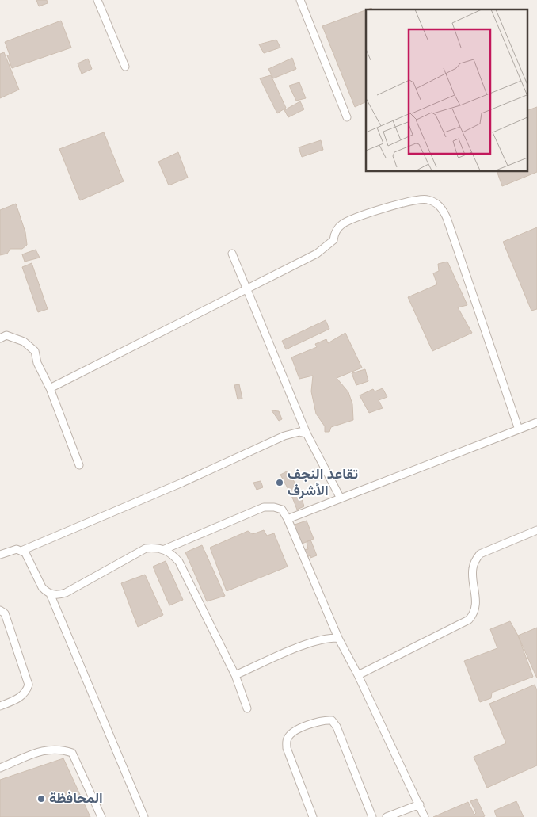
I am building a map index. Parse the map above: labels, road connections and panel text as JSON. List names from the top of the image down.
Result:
{
  "places": ["تقاعد النجف الأشرف", "المحافظة"]
}
